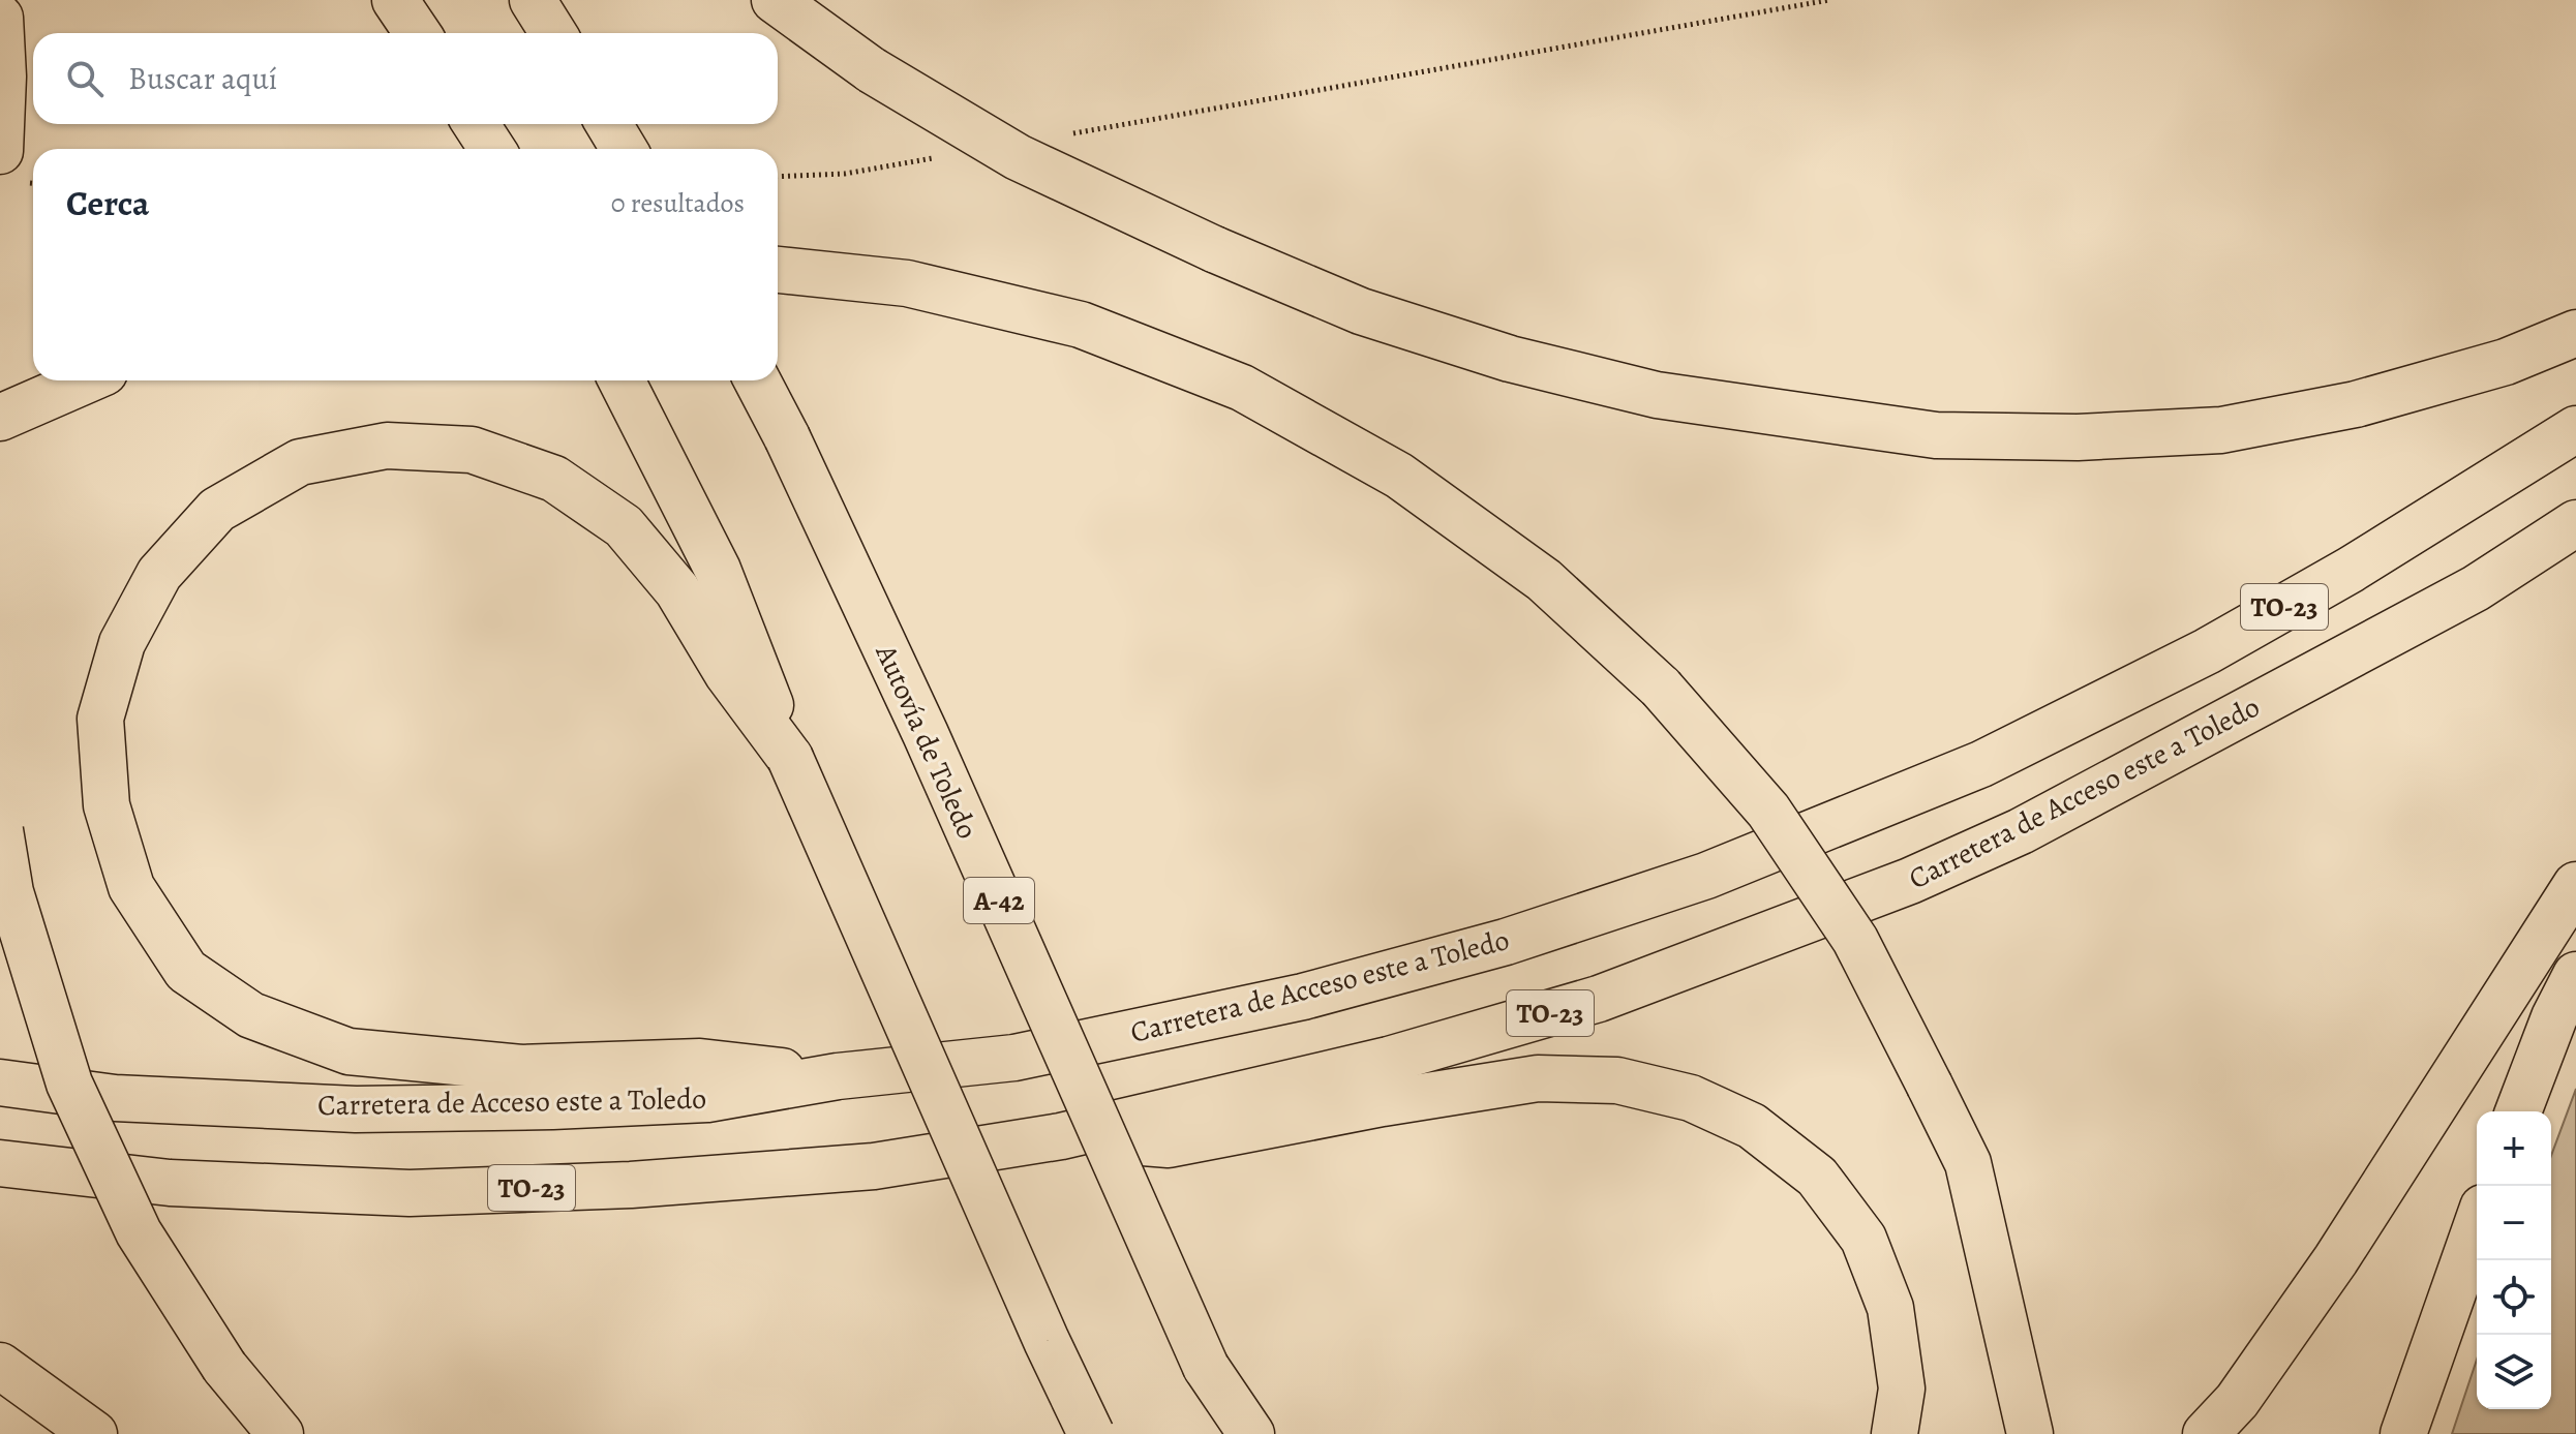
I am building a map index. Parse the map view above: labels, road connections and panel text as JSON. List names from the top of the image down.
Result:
{
  "streets": {
    "highway": [
      "TO-23",
      "Autovía de Toledo",
      "Carretera de Acceso este a Toledo",
      "A-42"
    ]
  },
  "page": {
    "search": "Buscar aquí",
    "heading": ["Cerca", "0 resultados"],
    "map_buttons": ["+", "−"]
  }
}
